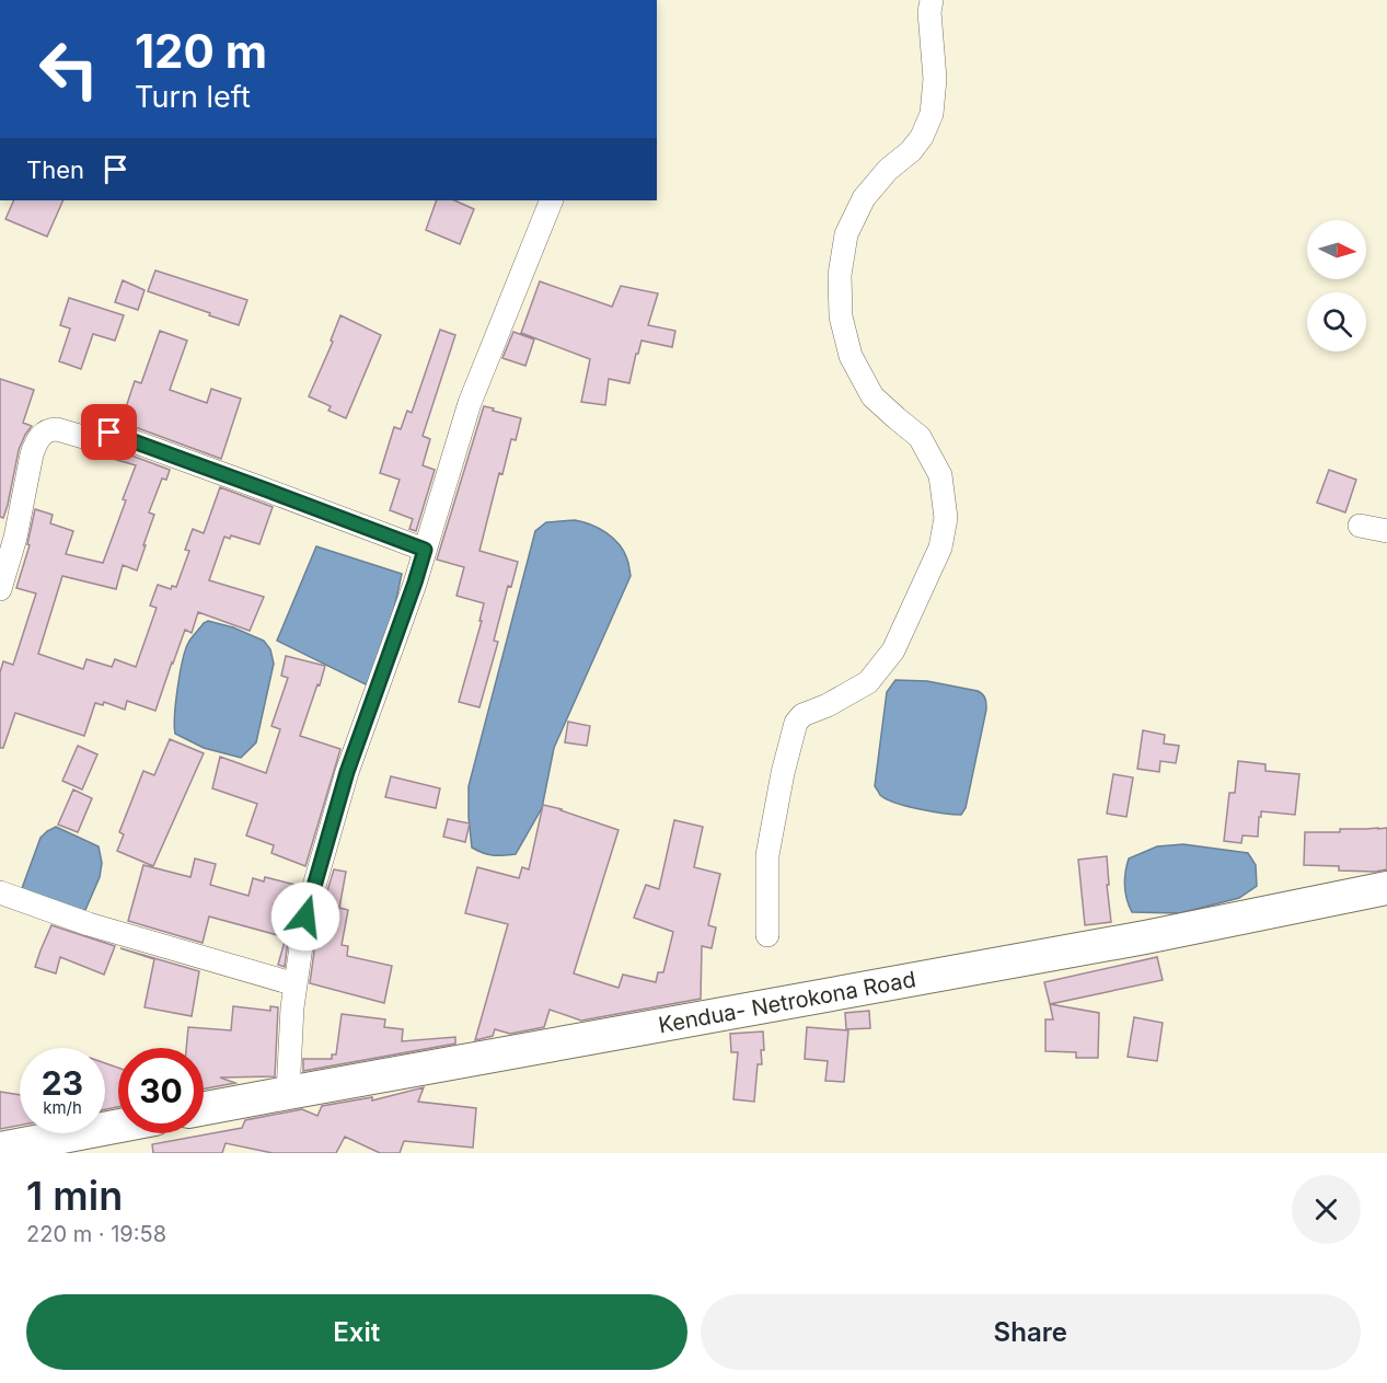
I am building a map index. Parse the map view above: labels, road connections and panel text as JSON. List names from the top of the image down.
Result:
{
  "streets": {
    "main road": ["Kendua- Netrokona Road"]
  },
  "north": "right",
  "page": {
    "turn": ["120 m", "Turn left"],
    "then": "Then",
    "speed": "23 km/h",
    "limit": "30",
    "heading": ["1 min", "220 m · 19:58"],
    "buttons": ["Exit", "Share"]
  }
}
